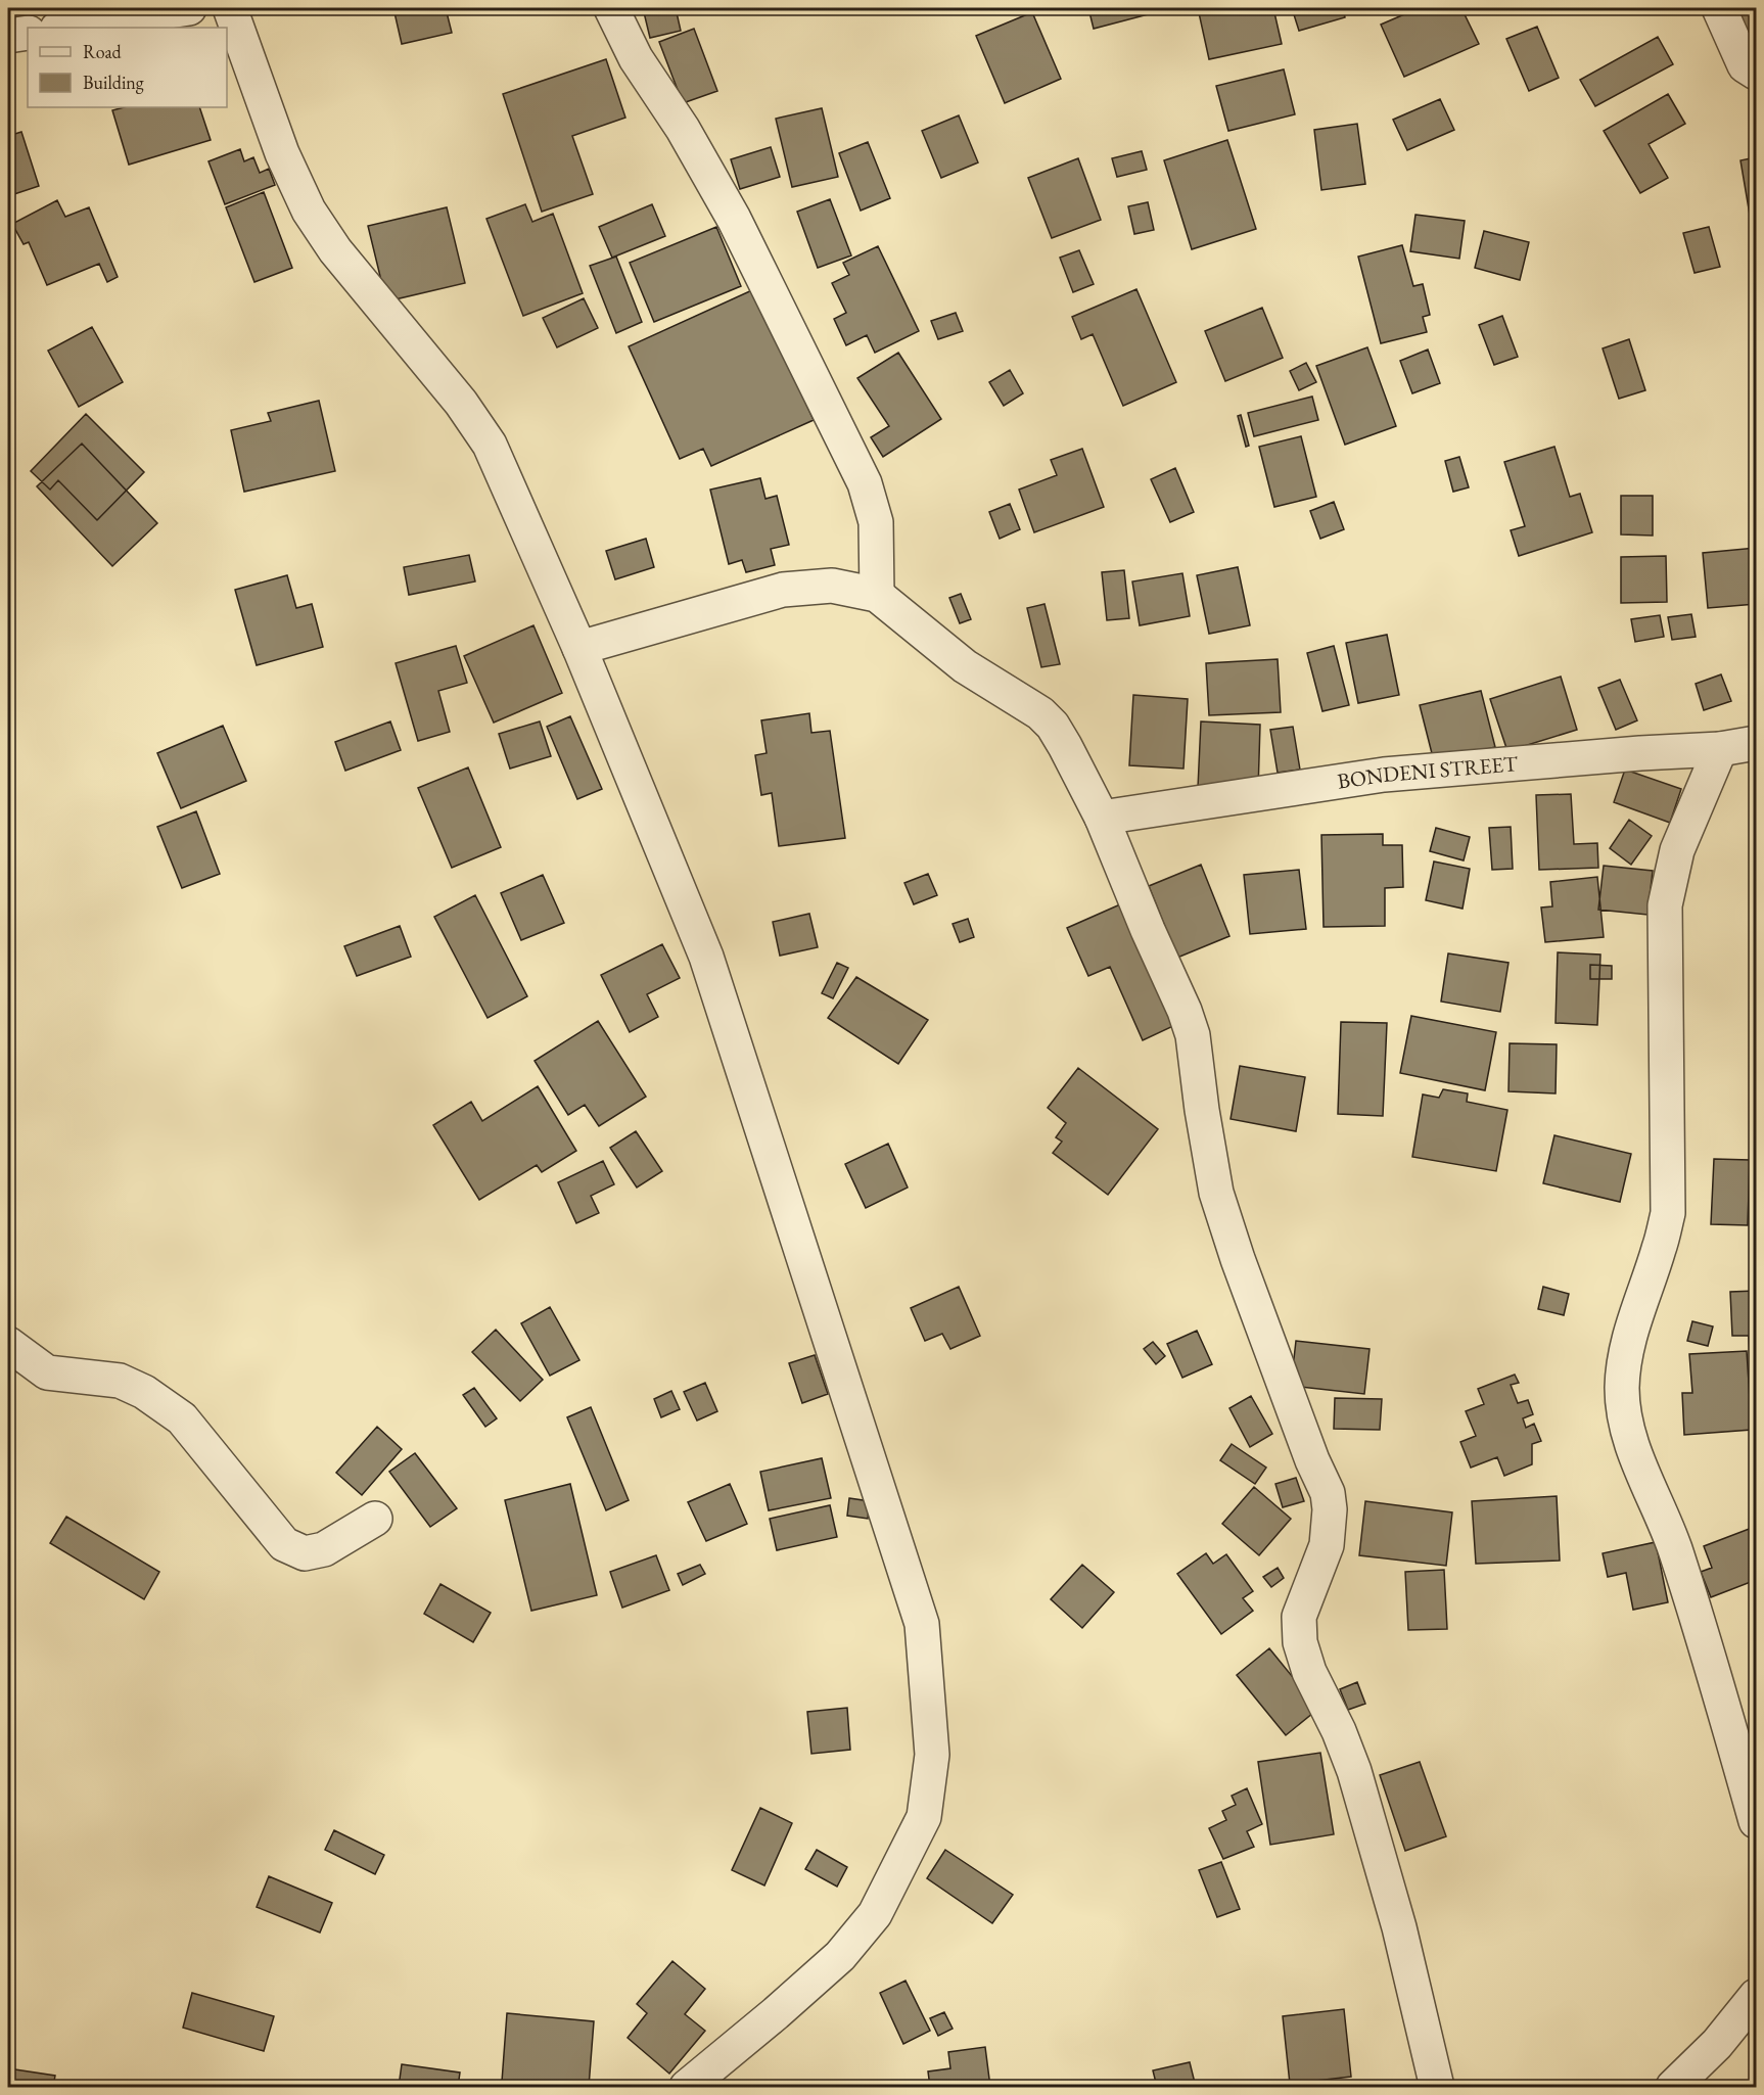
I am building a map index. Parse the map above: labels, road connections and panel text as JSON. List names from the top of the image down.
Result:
{
  "streets": {
    "street": ["BONDENI STREET"]
  },
  "legend": ["Road", "Building"]
}
